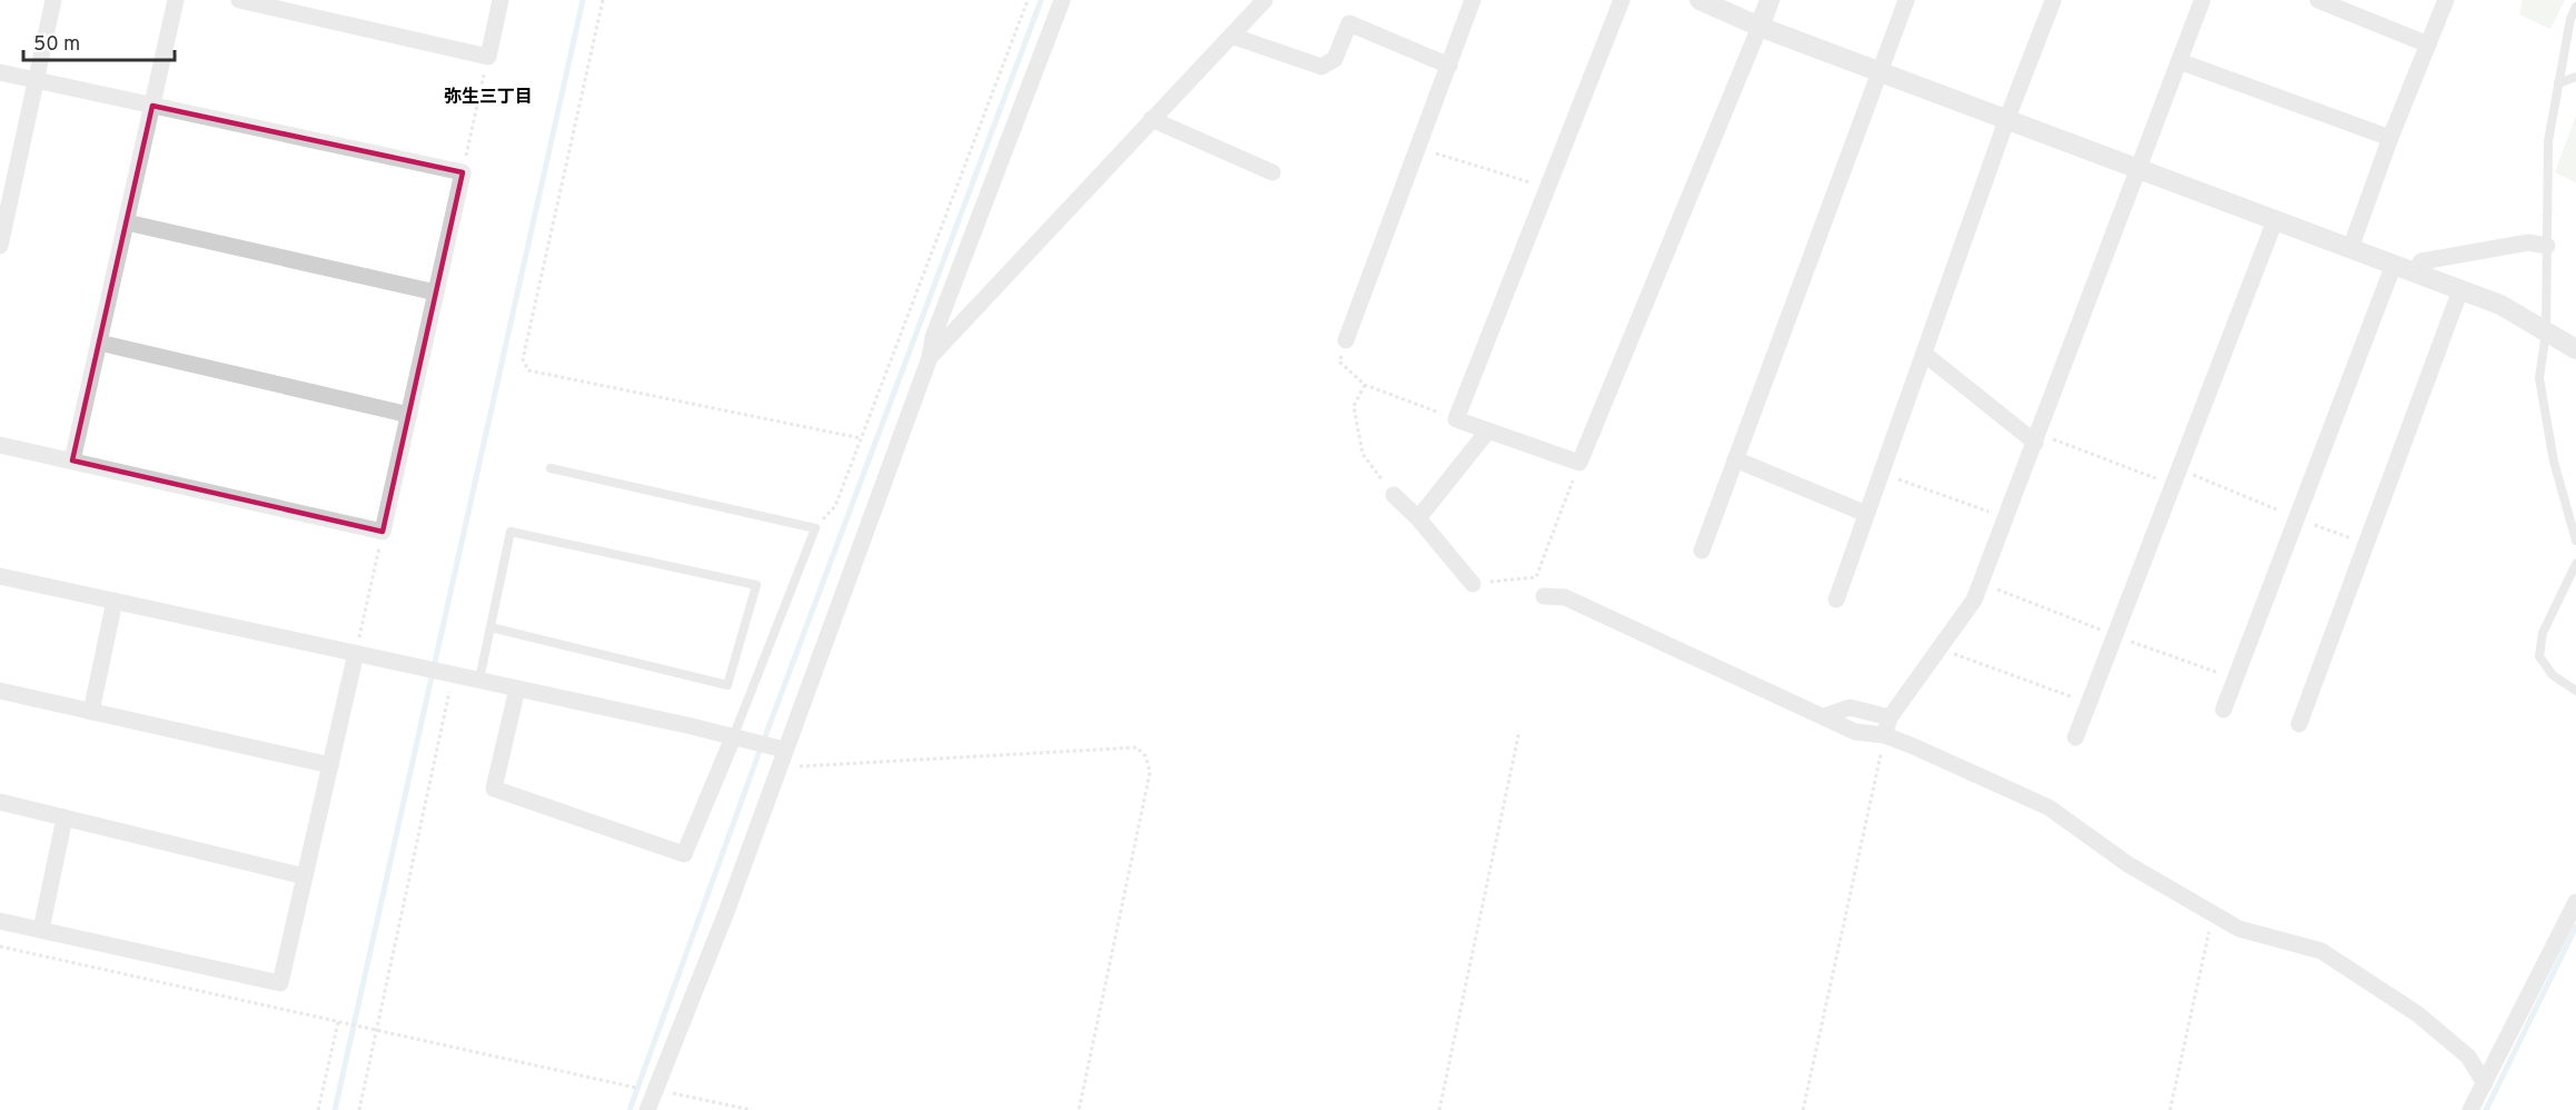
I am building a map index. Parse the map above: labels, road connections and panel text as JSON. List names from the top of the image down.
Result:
{
  "districts": ["弥生三丁目"],
  "scale_bar": "50 m"
}
